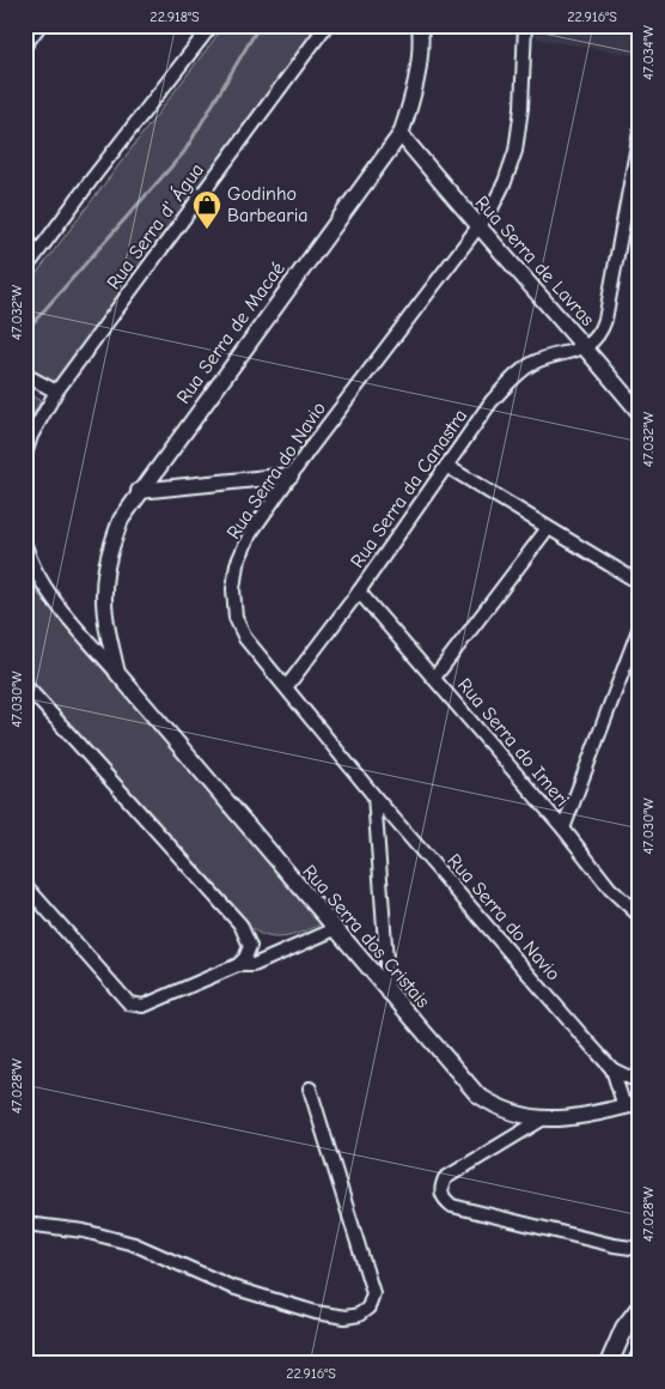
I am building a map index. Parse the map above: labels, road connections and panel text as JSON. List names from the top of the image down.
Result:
{
  "streets": {
    "street": [
      "Rua Serra d' Água",
      "Rua Serra de Lavras",
      "Rua Serra de Macaé",
      "Rua Serra do Navio",
      "Rua Serra da Canastra",
      "Rua Serra do Imeri",
      "Rua Serra dos Cristais"
    ]
  },
  "crossings": [
    ["Rua Serra de Lavras", "Rua Serra de Macaé"],
    ["Rua Serra de Lavras", "Rua Serra do Navio"],
    ["Rua Serra de Lavras", "Rua Serra da Canastra"],
    ["Rua Serra de Macaé", "Rua Serra dos Cristais"],
    ["Rua Serra do Navio", "Rua Serra da Canastra"],
    ["Rua Serra do Navio", "Rua Serra dos Cristais"],
    ["Rua Serra da Canastra", "Rua Serra do Imeri"]
  ],
  "places": {
    "shop": ["Godinho Barbearia"]
  },
  "coordinates": [
    "22.918°S",
    "22.916°S",
    "47.034°W",
    "47.032°W",
    "47.030°W",
    "47.028°W"
  ]
}
